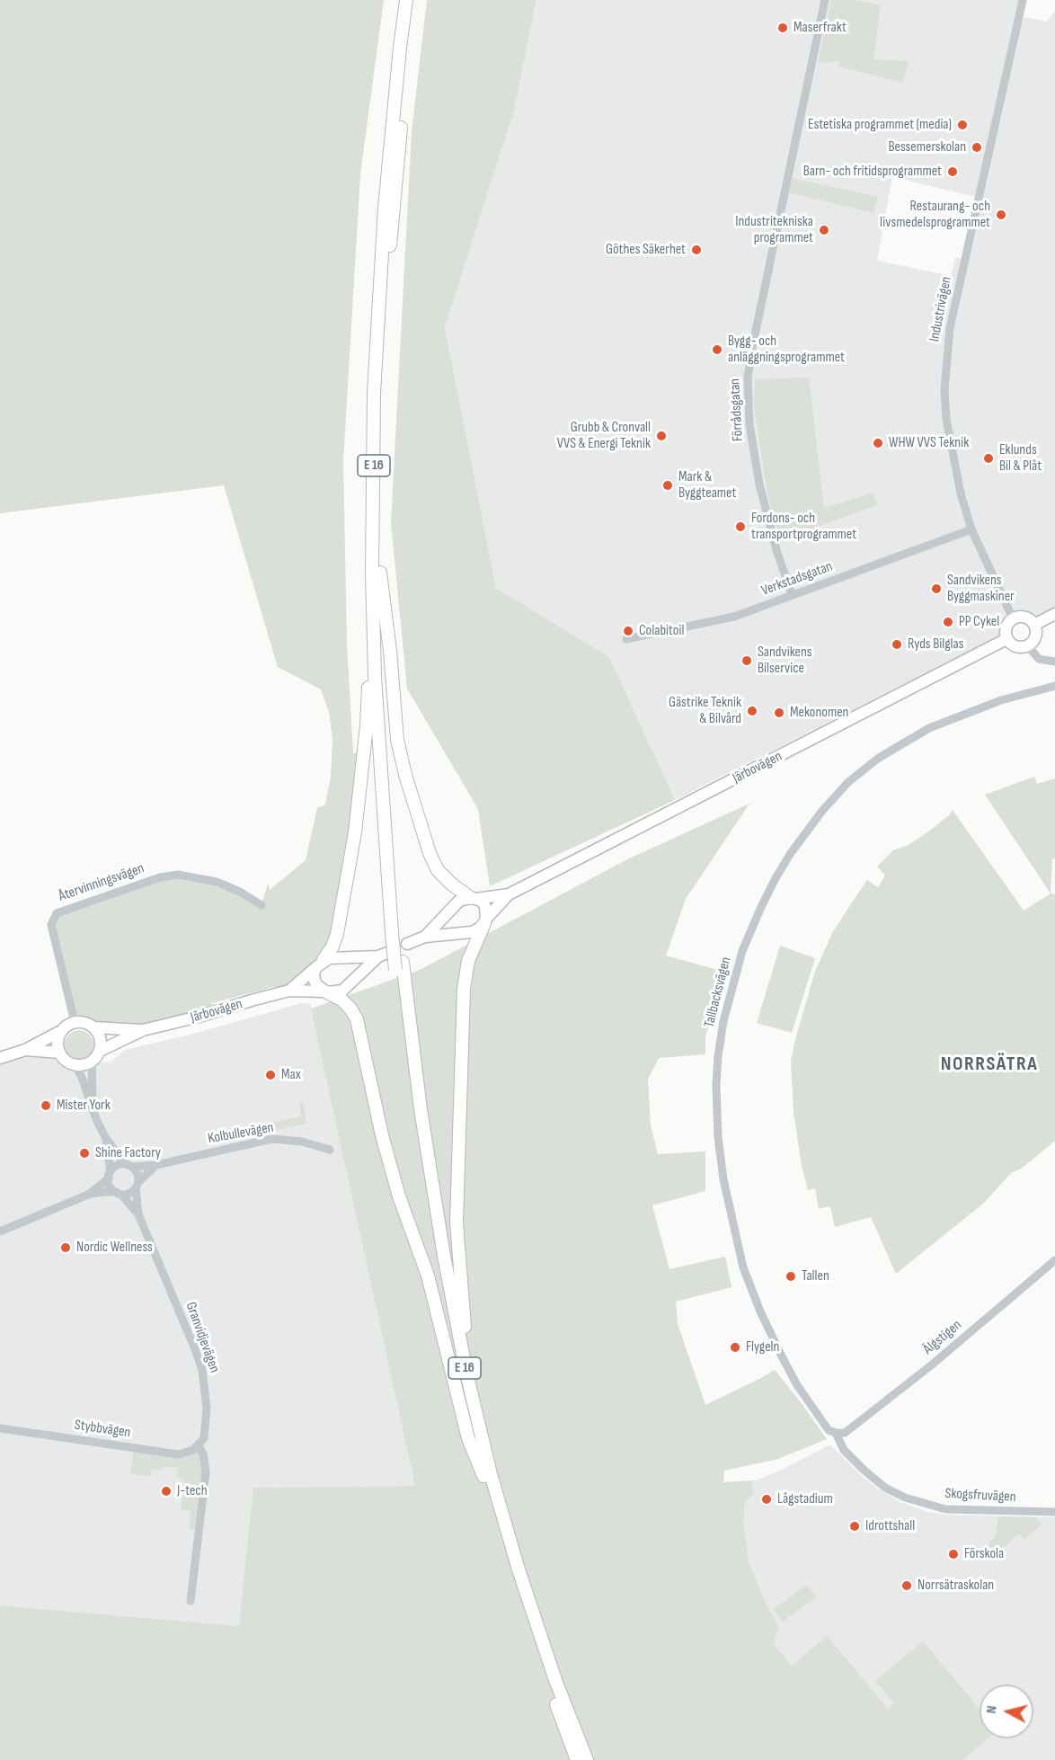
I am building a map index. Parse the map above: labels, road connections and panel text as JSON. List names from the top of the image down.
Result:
{
  "streets": {
    "highway": ["E 16"],
    "main road": ["Järbovägen"],
    "street": [
      "Industrivägen",
      "Förrådsgatan",
      "Verkstadsgatan",
      "Återvinningsvägen",
      "Tallbacksvägen",
      "Kolbullevägen",
      "Granvidjevägen",
      "Älgstigen",
      "Stybbvägen",
      "Skogsfruvägen"
    ]
  },
  "crossings": [
    ["Industrivägen", "Verkstadsgatan"],
    ["Industrivägen", "Järbovägen"],
    ["Förrådsgatan", "Verkstadsgatan"],
    ["Järbovägen", "Återvinningsvägen"],
    ["Tallbacksvägen", "Älgstigen"],
    ["Tallbacksvägen", "Skogsfruvägen"],
    ["Kolbullevägen", "Granvidjevägen"],
    ["Granvidjevägen", "Stybbvägen"],
    ["Älgstigen", "Skogsfruvägen"]
  ],
  "districts": ["NORRSÄTRA"],
  "places": [
    "Maserfrakt",
    "Estetiska programmet (media)",
    "Bessemerskolan",
    "Barn- och fritidsprogrammet",
    "Restaurang- och livsmedelsprogrammet",
    "Industritekniska programmet",
    "Göthes Säkerhet",
    "Bygg- och anläggningsprogrammet",
    "Grubb & Cronvall VVS & Energi Teknik",
    "WHW VVS Teknik",
    "Eklunds Bil & Plåt",
    "Mark & Byggteamet",
    "Fordons- och transportprogrammet",
    "Sandvikens Byggmaskiner",
    "PP Cykel",
    "Colabitoil",
    "Ryds Bilglas",
    "Sandvikens Bilservice",
    "Gästrike Teknik & Bilvård",
    "Mekonomen",
    "Max",
    "Mister York",
    "Shine Factory",
    "Nordic Wellness",
    "Tallen",
    "Flygeln",
    "J-tech",
    "Lågstadium",
    "Idrottshall",
    "Förskola",
    "Norrsätraskolan"
  ],
  "north": "left"
}
